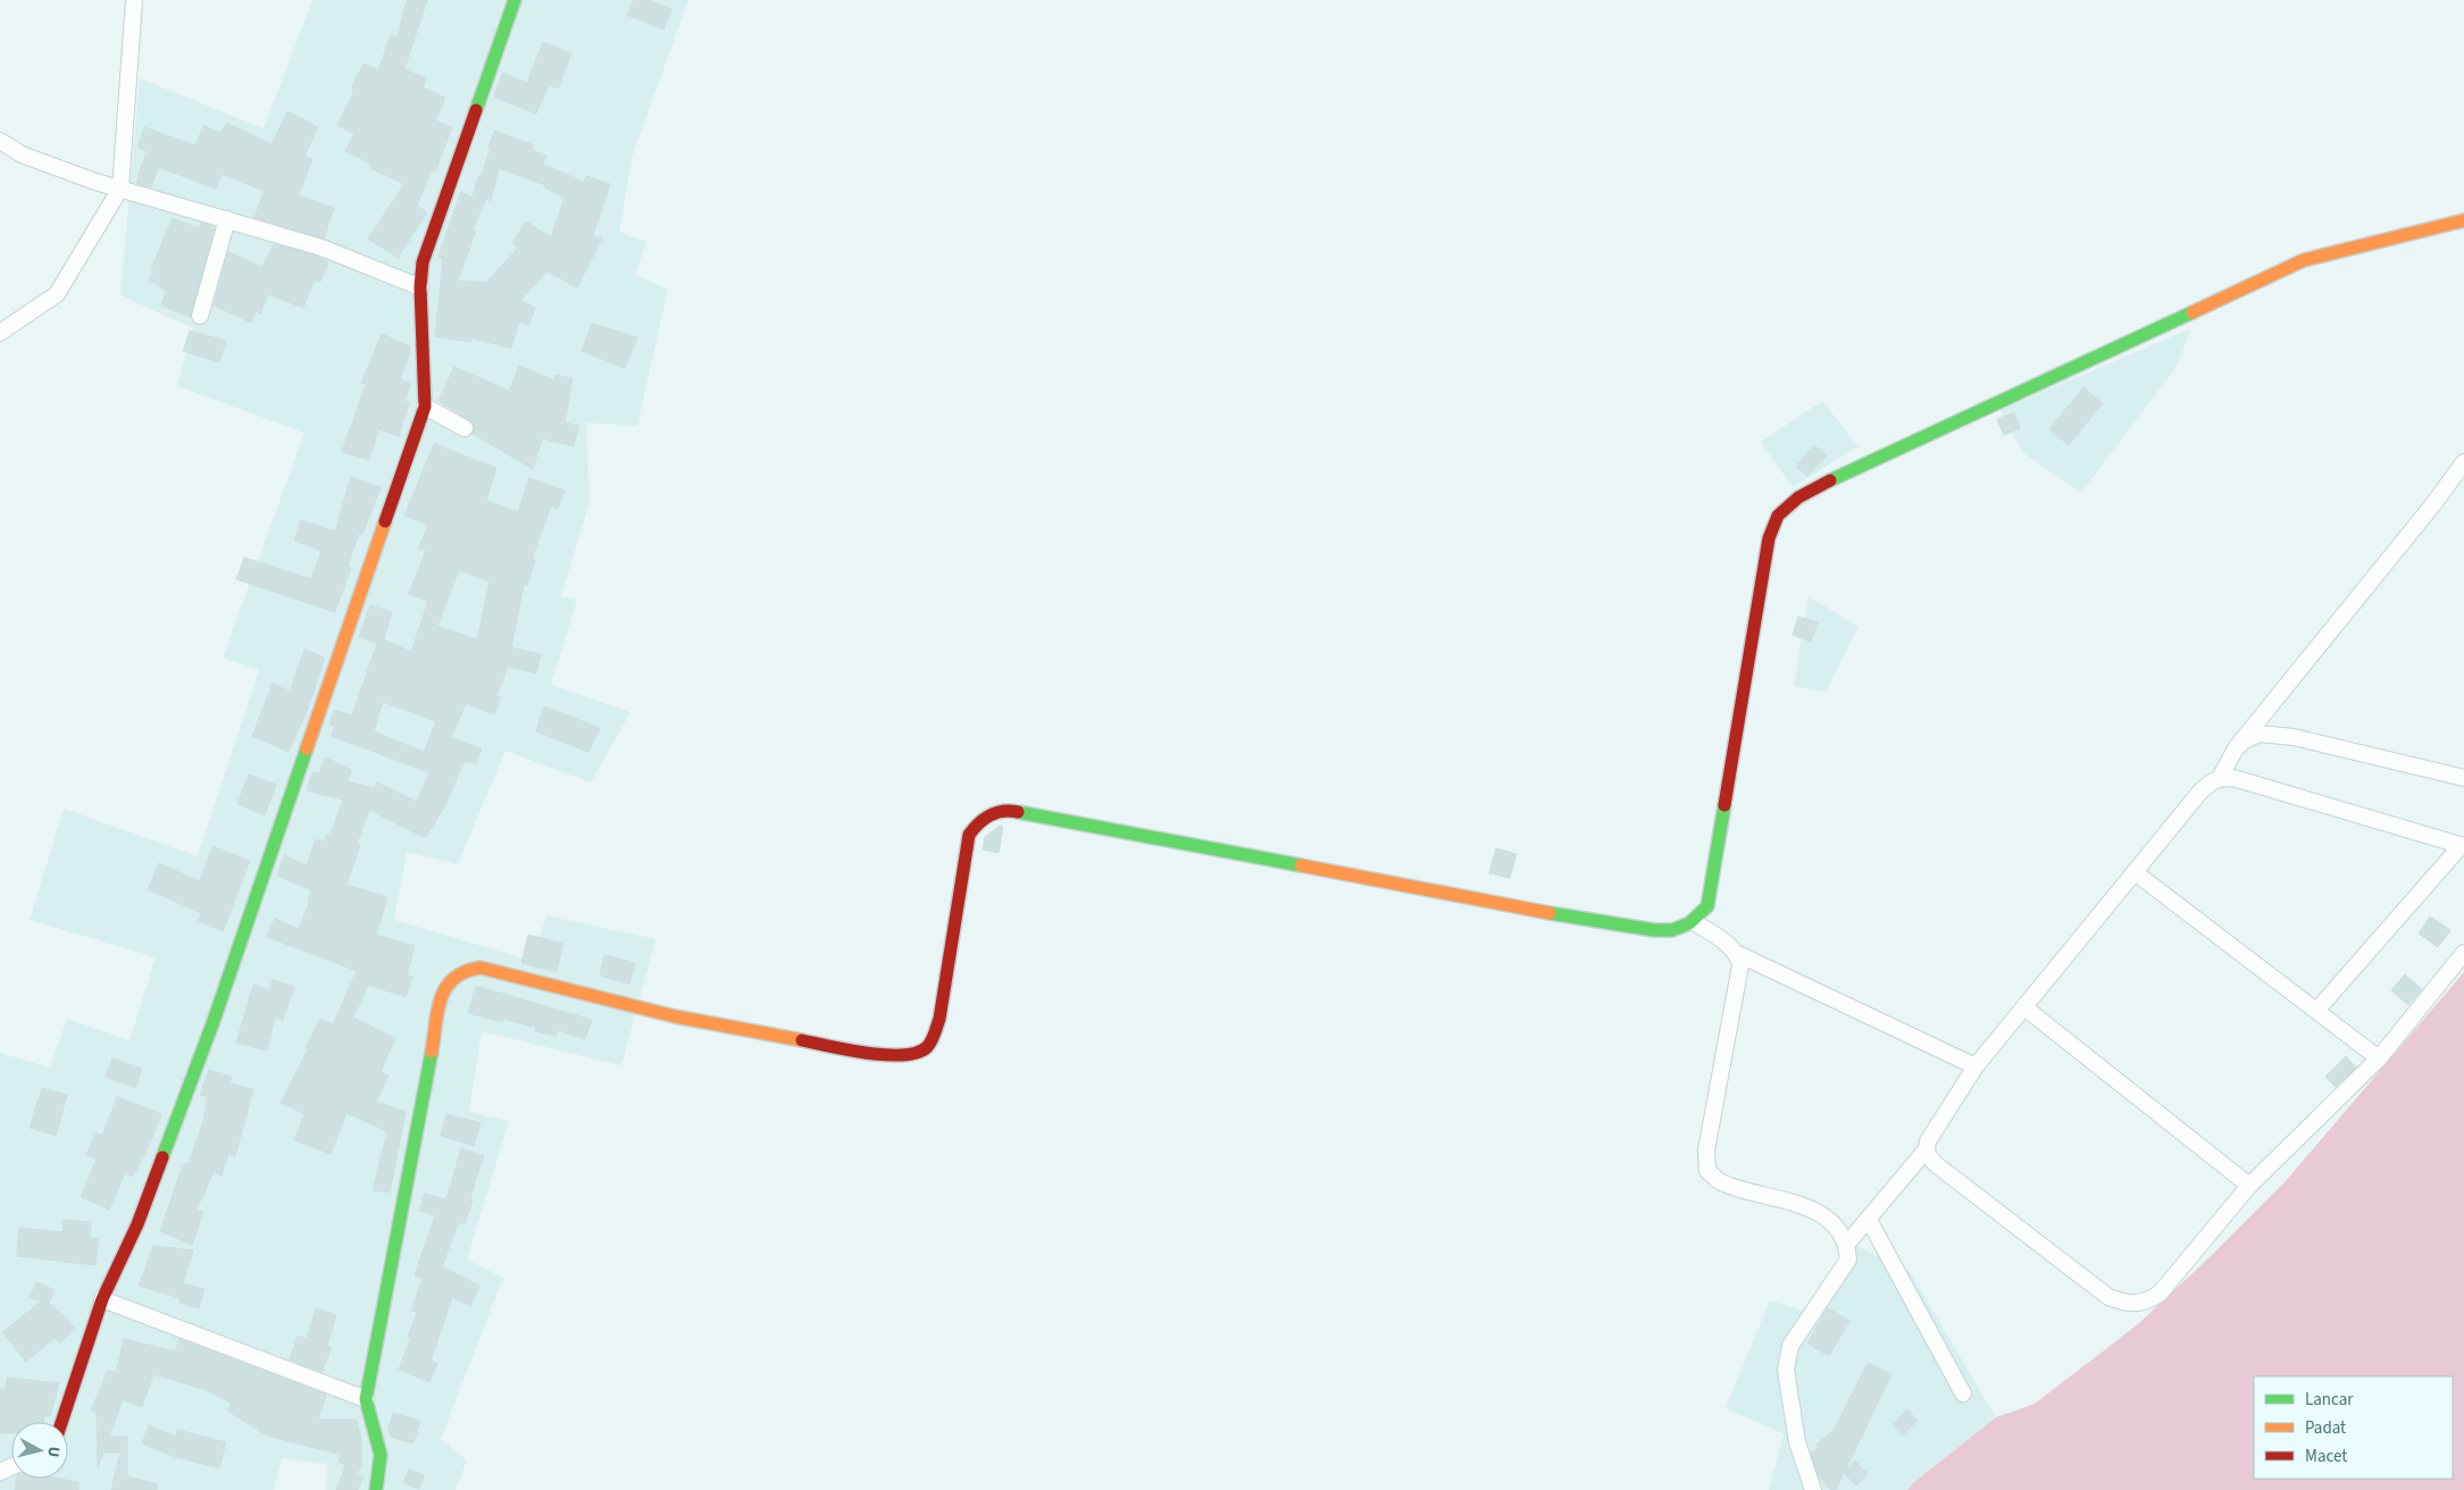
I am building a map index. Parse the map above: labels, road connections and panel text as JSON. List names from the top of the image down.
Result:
{
  "legend": ["Lancar", "Padat", "Macet"],
  "north": "right"
}
